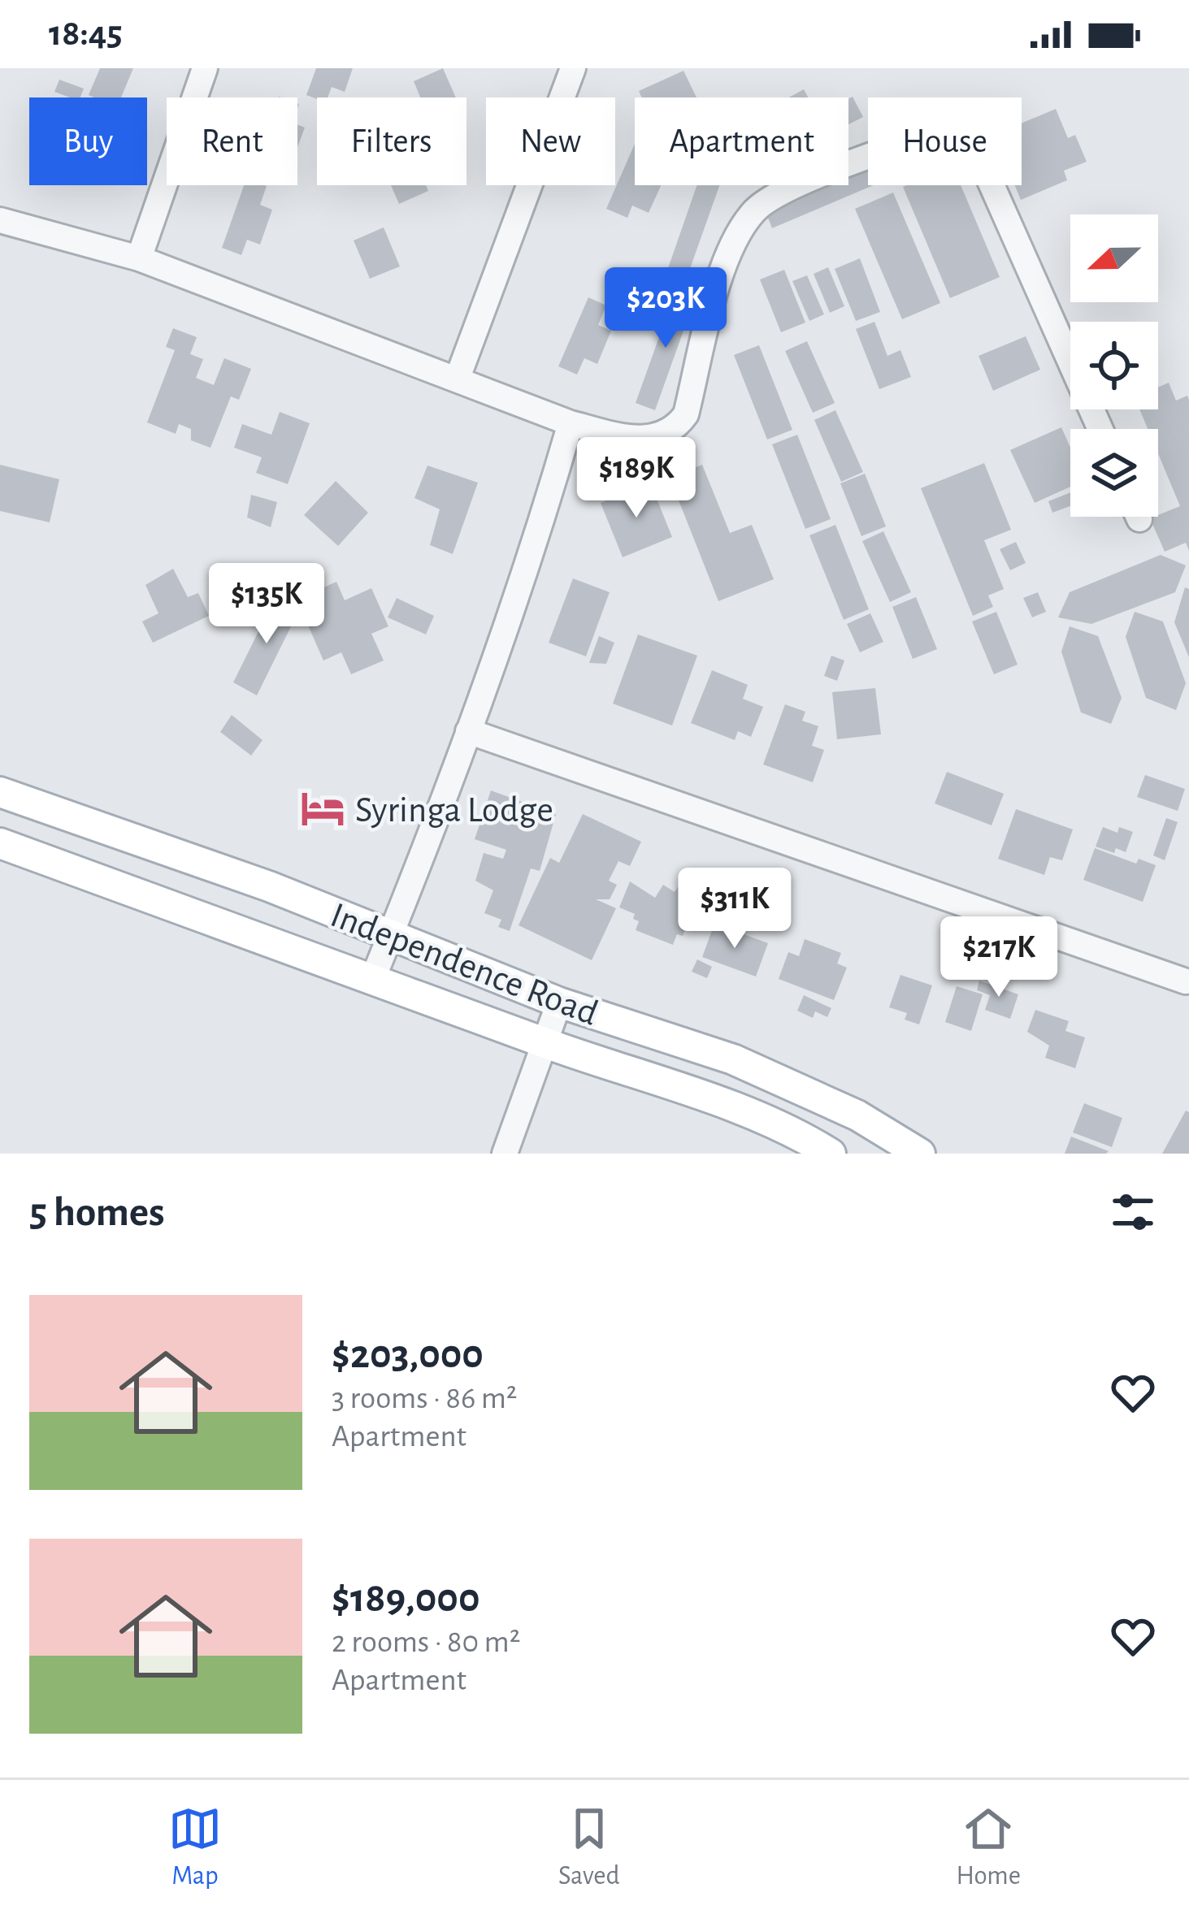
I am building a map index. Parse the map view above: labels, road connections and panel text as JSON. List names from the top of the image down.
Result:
{
  "streets": {
    "main road": ["Independence Road"]
  },
  "places": {
    "hotel": ["Syringa Lodge"]
  },
  "north": "left",
  "page": {
    "status": "18:45",
    "chip": [
      "Buy",
      "Rent",
      "Filters",
      "New",
      "Apartment",
      "House"
    ],
    "price": [
      "$203K",
      "$189K",
      "$135K",
      "$311K",
      "$217K"
    ],
    "heading": "5 homes",
    "list": [
      {
        "name": "$203,000",
        "note": "3 rooms · 86 m² · Apartment"
      },
      {
        "name": "$189,000",
        "note": "2 rooms · 80 m² · Apartment"
      }
    ],
    "tabs": ["Map", "Saved", "Home"]
  }
}
